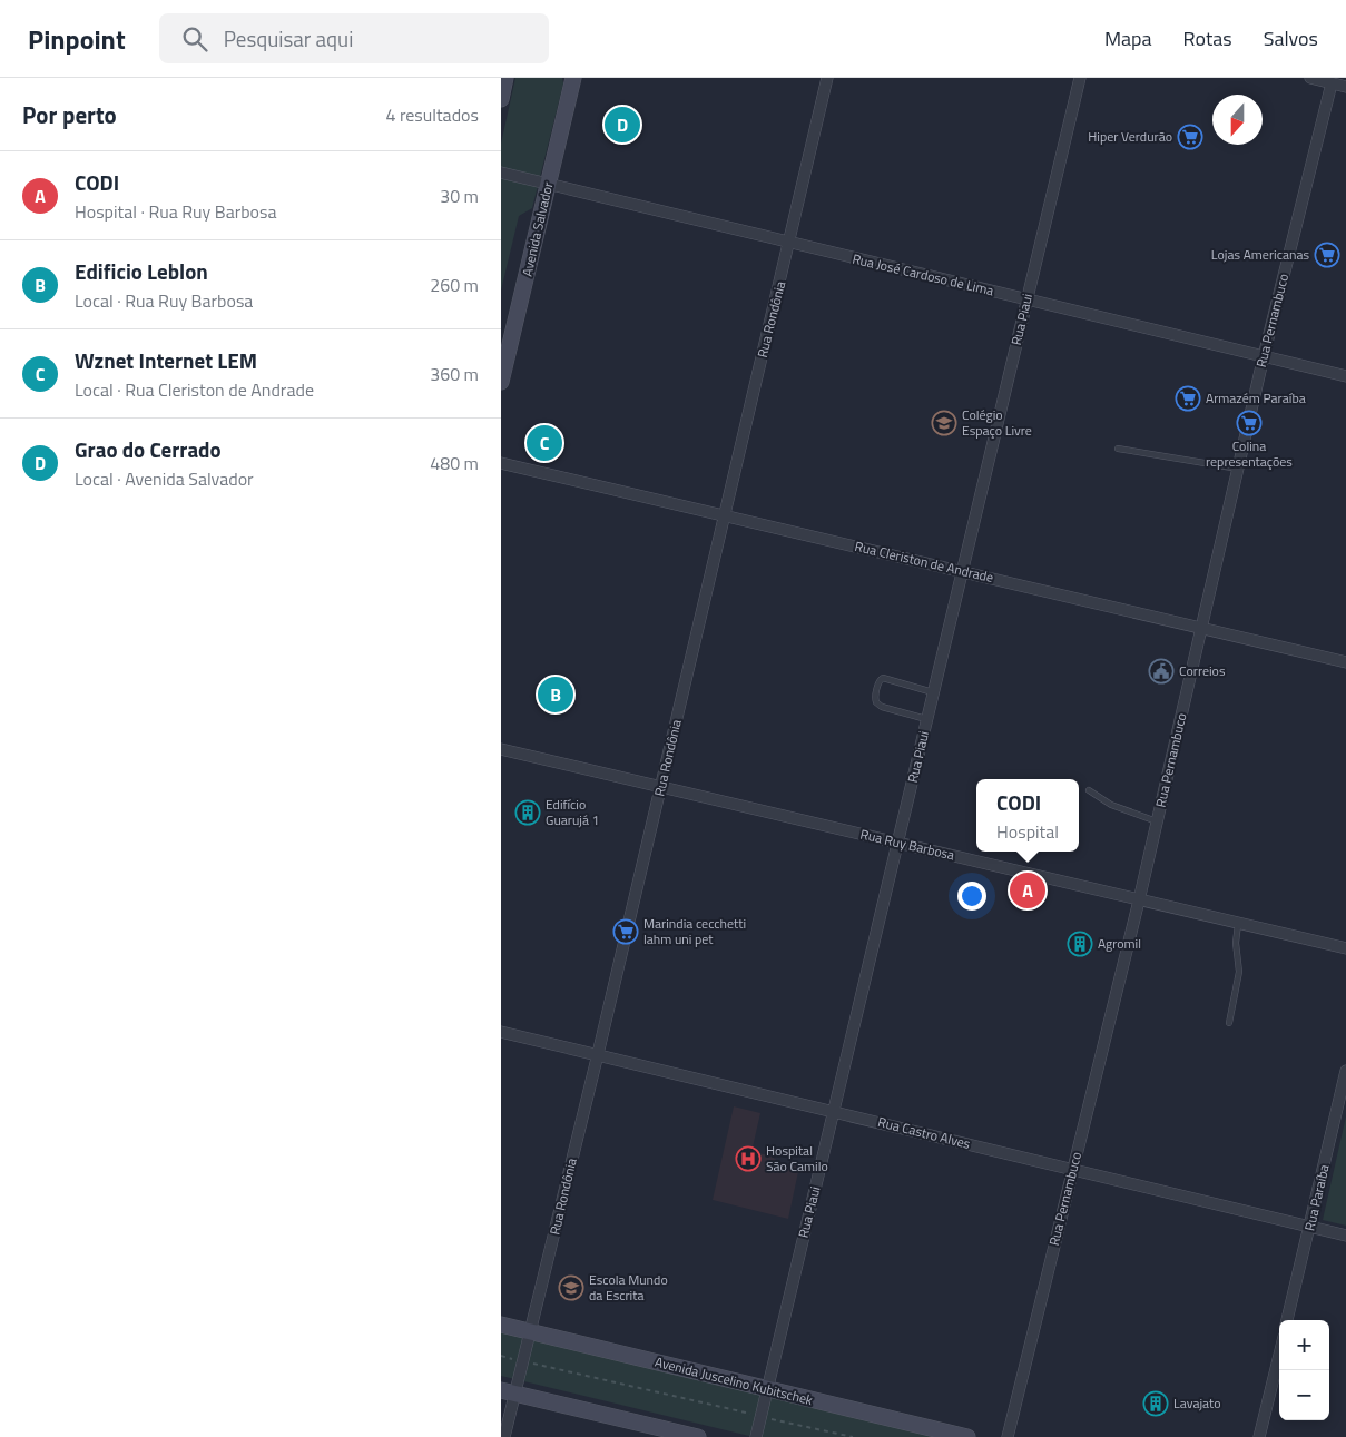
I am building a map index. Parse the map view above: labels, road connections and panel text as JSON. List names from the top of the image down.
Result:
{
  "streets": {
    "main road": ["Avenida Salvador", "Avenida Juscelino Kubitschek"],
    "street": [
      "Rua José Cardoso de Lima",
      "Rua Rondônia",
      "Rua Piaui",
      "Rua Pernambuco",
      "Rua Cleriston de Andrade",
      "Rua Ruy Barbosa",
      "Rua Castro Alves",
      "Rua Paraíba"
    ]
  },
  "crossings": [
    ["Avenida Salvador", "Rua José Cardoso de Lima"],
    ["Rua José Cardoso de Lima", "Rua Rondônia"],
    ["Rua José Cardoso de Lima", "Rua Piaui"],
    ["Rua José Cardoso de Lima", "Rua Pernambuco"],
    ["Rua Rondônia", "Rua Cleriston de Andrade"],
    ["Rua Rondônia", "Rua Ruy Barbosa"],
    ["Rua Rondônia", "Rua Castro Alves"],
    ["Rua Rondônia", "Avenida Juscelino Kubitschek"],
    ["Rua Piaui", "Rua Cleriston de Andrade"],
    ["Rua Piaui", "Rua Ruy Barbosa"],
    ["Rua Piaui", "Rua Castro Alves"],
    ["Rua Piaui", "Avenida Juscelino Kubitschek"],
    ["Rua Pernambuco", "Rua Cleriston de Andrade"],
    ["Rua Pernambuco", "Rua Ruy Barbosa"],
    ["Rua Pernambuco", "Rua Castro Alves"],
    ["Rua Castro Alves", "Rua Paraíba"]
  ],
  "places": {
    "supermarket": [
      "Hiper Verdurão",
      "Lojas Americanas",
      "Armazém Paraíba",
      "Colina representações",
      "Marindia cecchetti lahm uni pet"
    ],
    "school or university": ["Colégio Espaço Livre", "Escola Mundo da Escrita"],
    "public building": ["Correios"],
    "building": ["Edifício Guarujá 1", "Agromil", "Lavajato"],
    "hospital": ["Hospital São Camilo"]
  },
  "north": "bottom",
  "page": {
    "header": "Pinpoint",
    "search": "Pesquisar aqui",
    "nav": ["Mapa", "Rotas", "Salvos"],
    "heading": ["Por perto", "4 resultados"],
    "pins": [
      "D",
      "C",
      "B",
      "A"
    ],
    "list": [
      {
        "mark": "A",
        "name": "CODI",
        "note": "Hospital · Rua Ruy Barbosa",
        "value": "30 m"
      },
      {
        "mark": "B",
        "name": "Edificio Leblon",
        "note": "Local · Rua Ruy Barbosa",
        "value": "260 m"
      },
      {
        "mark": "C",
        "name": "Wznet Internet LEM",
        "note": "Local · Rua Cleriston de Andrade",
        "value": "360 m"
      },
      {
        "mark": "D",
        "name": "Grao do Cerrado",
        "note": "Local · Avenida Salvador",
        "value": "480 m"
      }
    ],
    "popup": ["CODI", "Hospital"],
    "map_buttons": ["+", "−"]
  }
}
